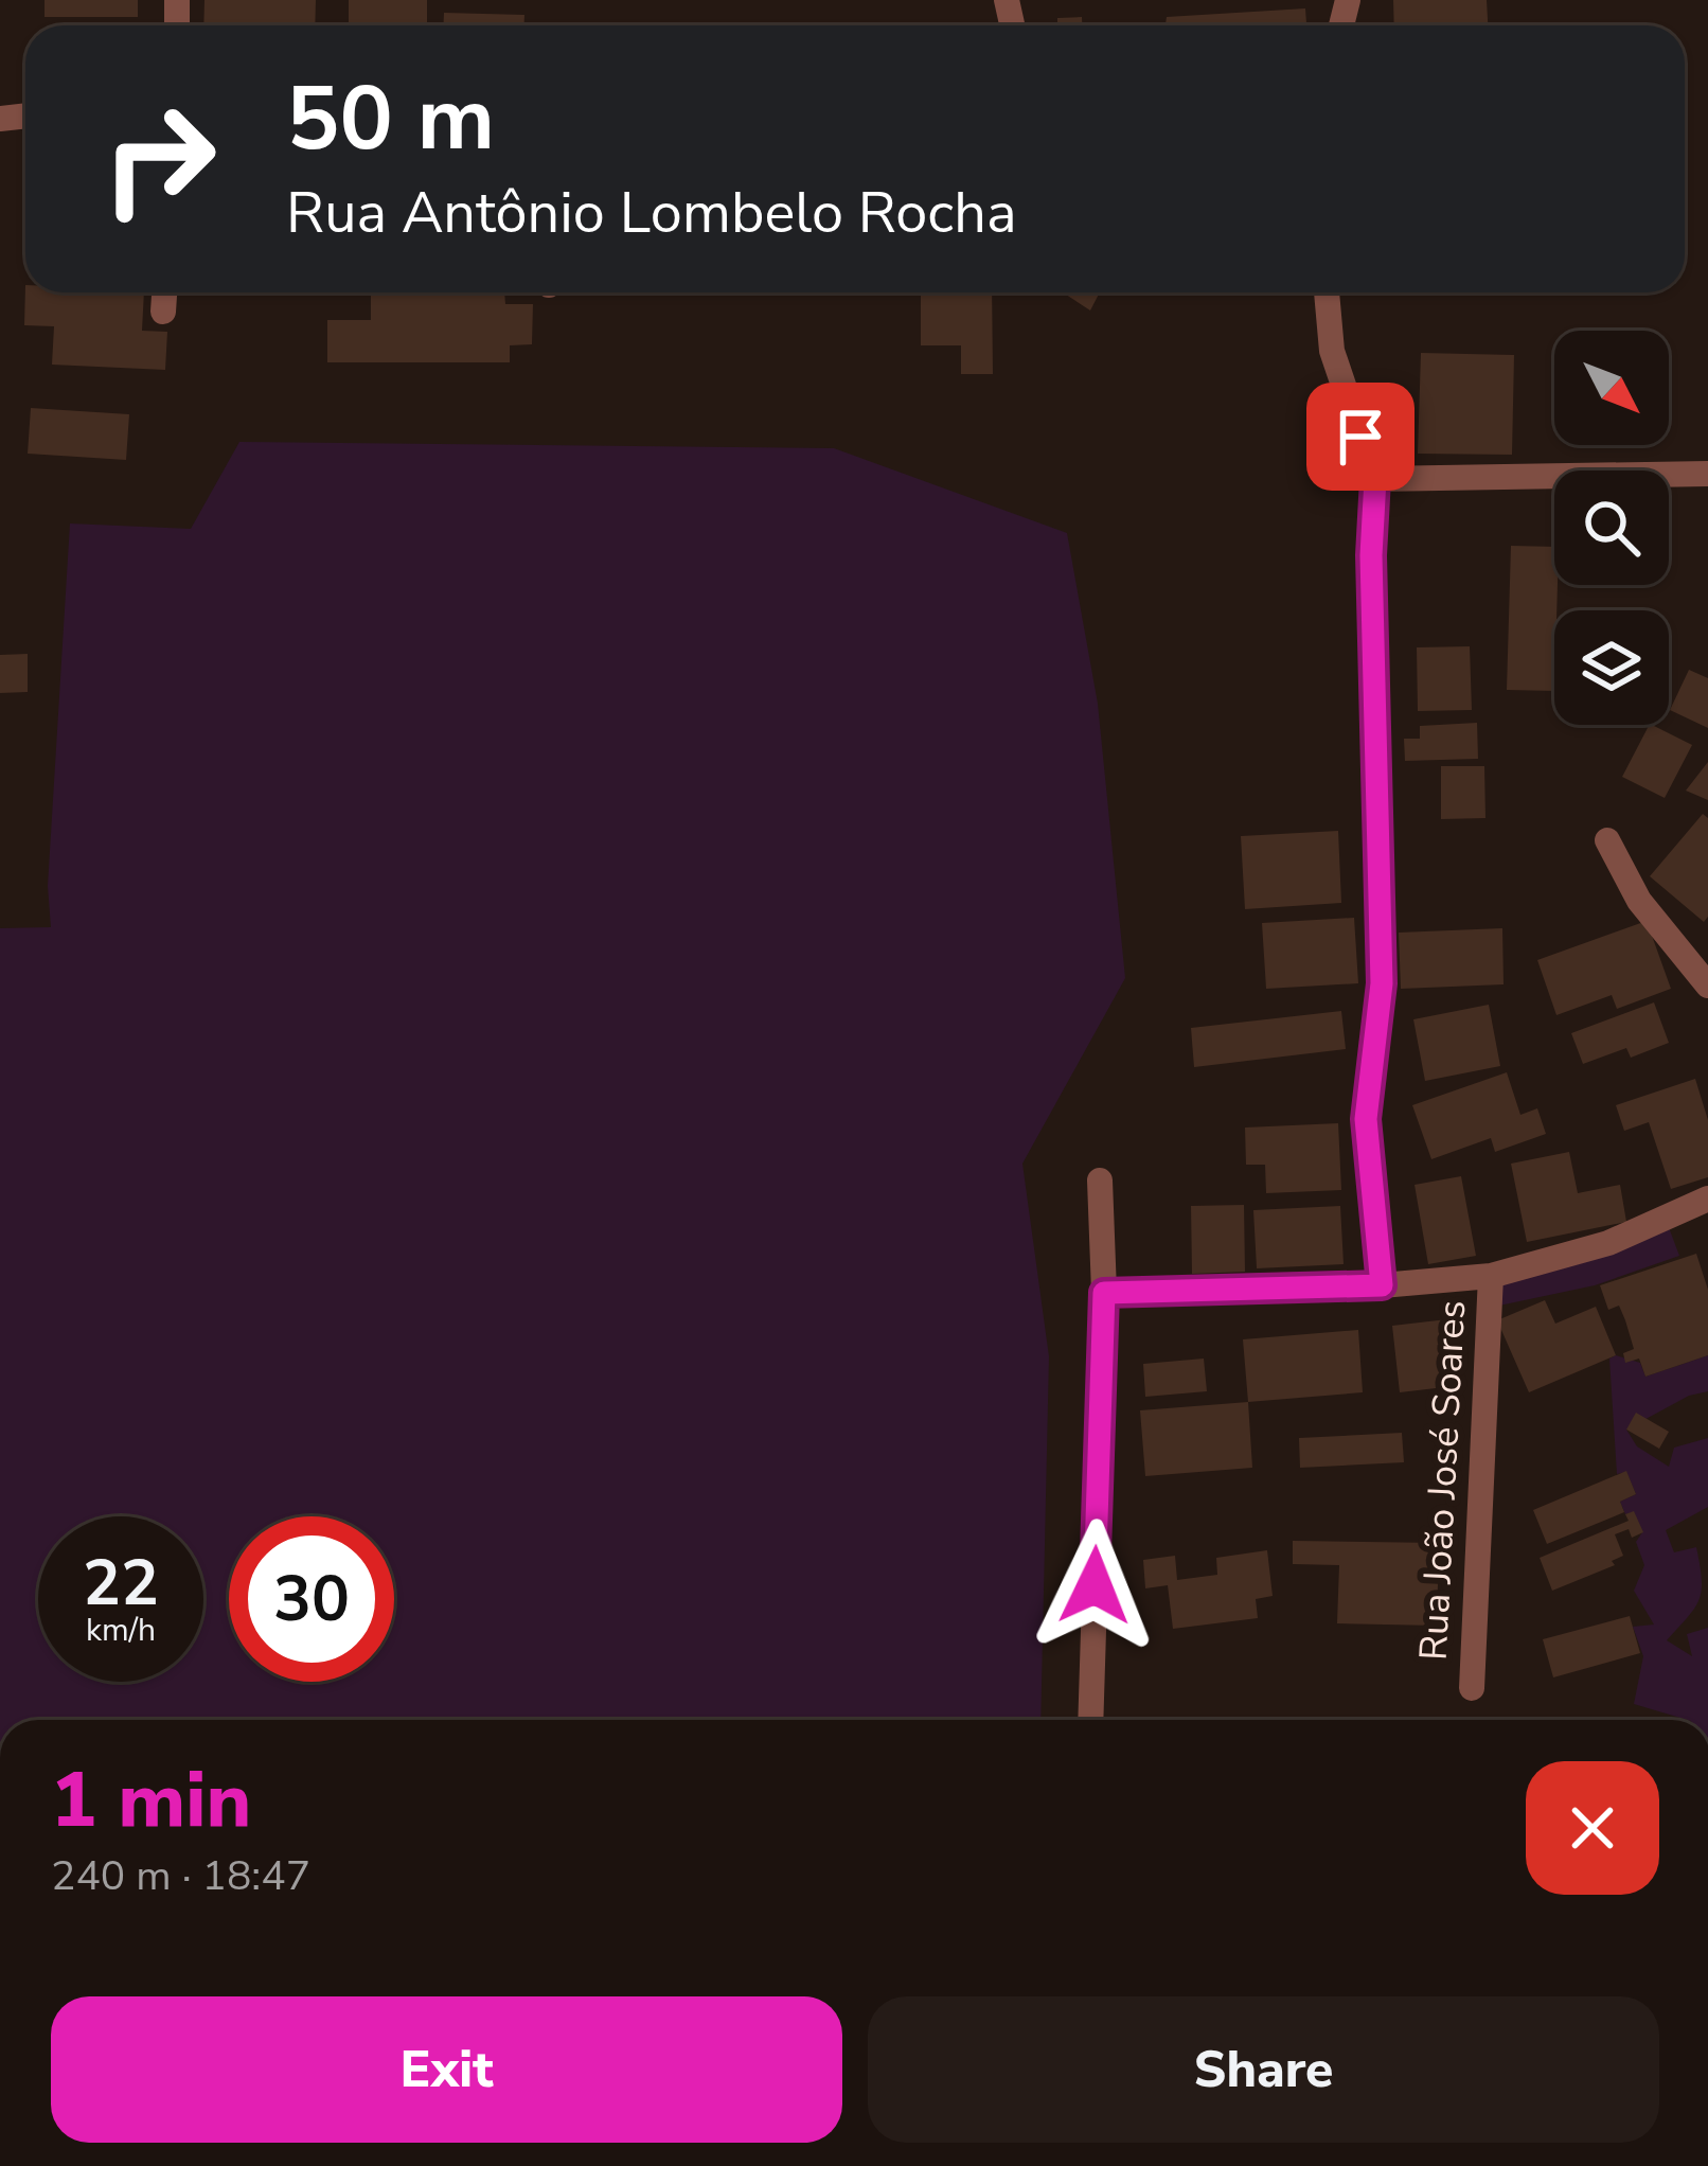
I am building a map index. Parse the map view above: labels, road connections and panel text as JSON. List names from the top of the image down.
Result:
{
  "streets": {
    "street": ["Rua João José Soares"]
  },
  "north": "bottom right",
  "page": {
    "turn": ["50 m", "Rua Antônio Lombelo Rocha"],
    "speed": "22 km/h",
    "limit": "30",
    "heading": ["1 min", "240 m · 18:47"],
    "buttons": ["Exit", "Share"]
  }
}
